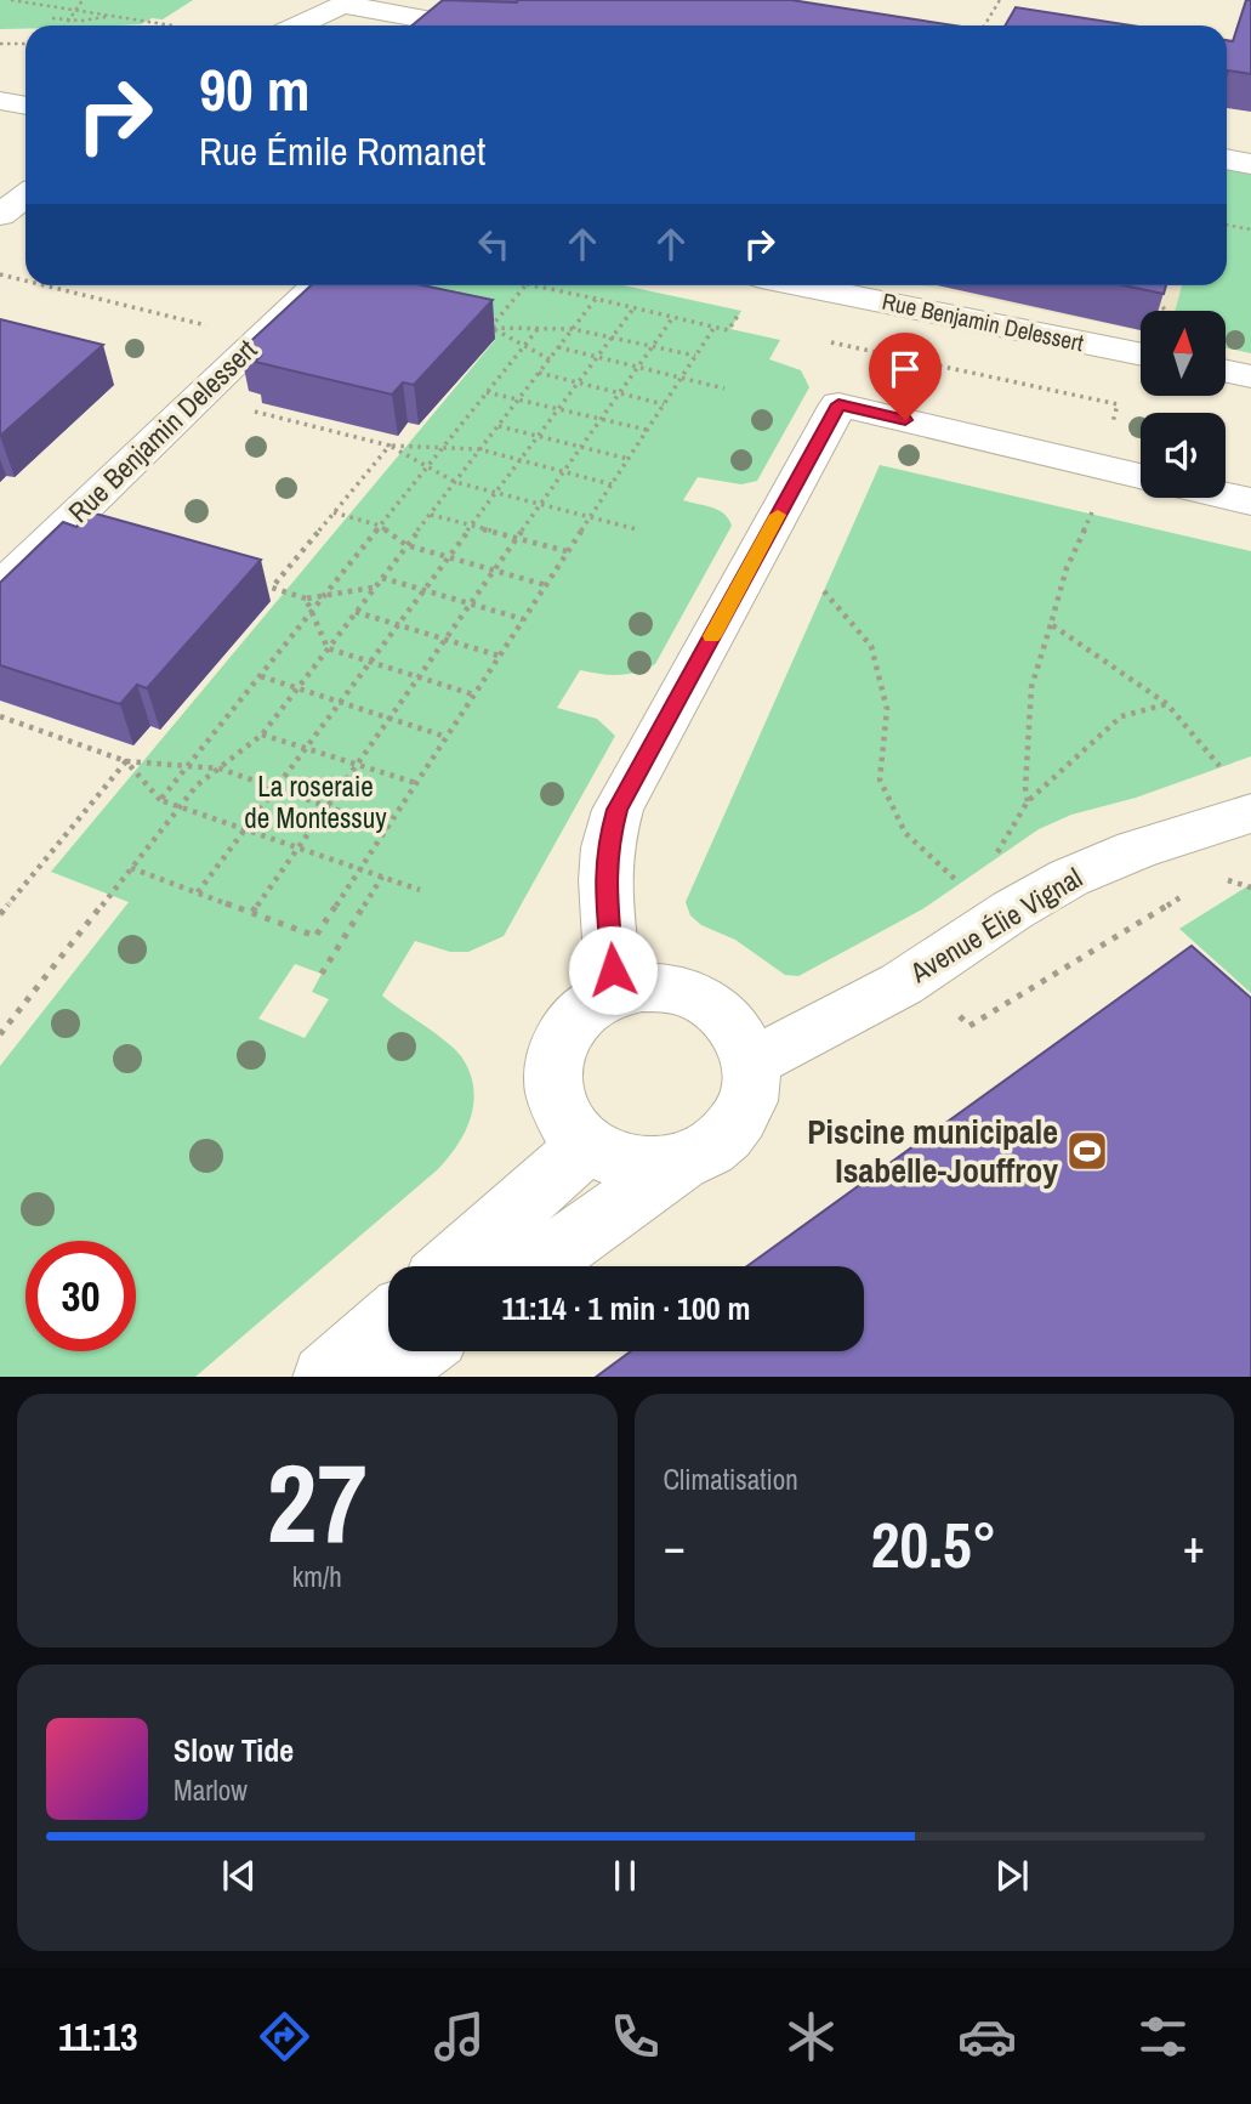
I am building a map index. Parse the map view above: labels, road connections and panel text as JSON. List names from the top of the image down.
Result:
{
  "streets": {
    "street": ["Rue Benjamin Delessert", "Avenue Élie Vignal"]
  },
  "parks": ["La roseraie de Montessuy"],
  "places": {
    "sports": ["Piscine municipale Isabelle-Jouffroy"]
  },
  "north": "top",
  "page": {
    "turn": ["90 m", "Rue Émile Romanet"],
    "limit": "30",
    "trip": "11:14 · 1 min · 100 m",
    "tile": [
      ["27", "km/h"],
      "Climatisation"
    ],
    "heat": ["−", "20.5°", "+"],
    "song": ["Slow Tide", "Marlow"],
    "tabs": "11:13"
  }
}
